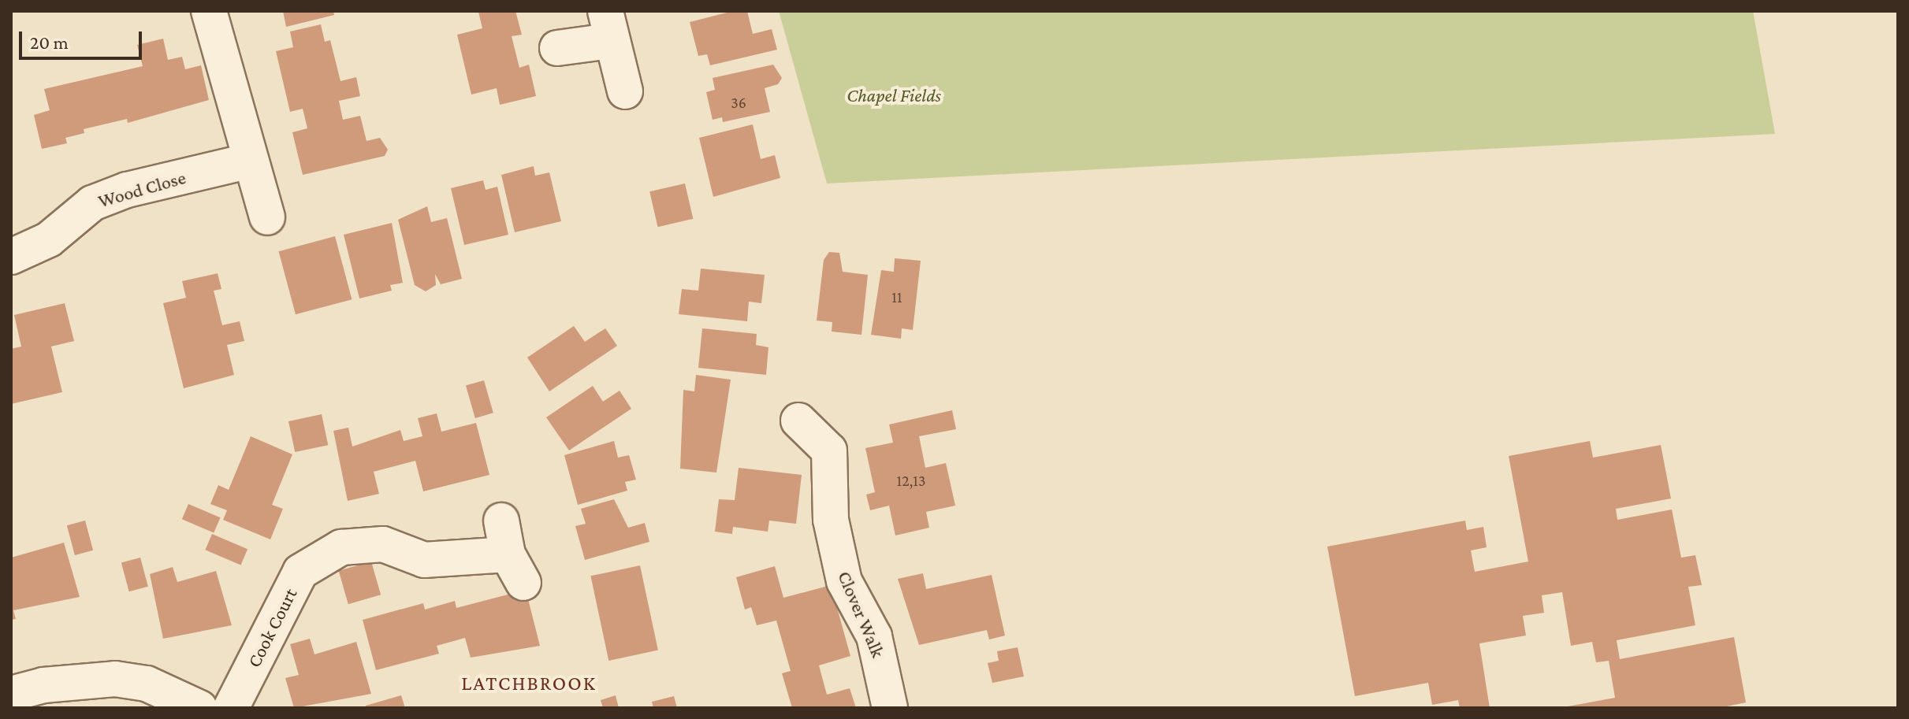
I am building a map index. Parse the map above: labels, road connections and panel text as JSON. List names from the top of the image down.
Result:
{
  "streets": {
    "street": ["Wood Close", "Clover Walk", "Cook Court"]
  },
  "districts": ["LATCHBROOK"],
  "parks": ["Chapel Fields"],
  "house_numbers": ["36", "11", "12,13"],
  "scale_bar": "20 m"
}
